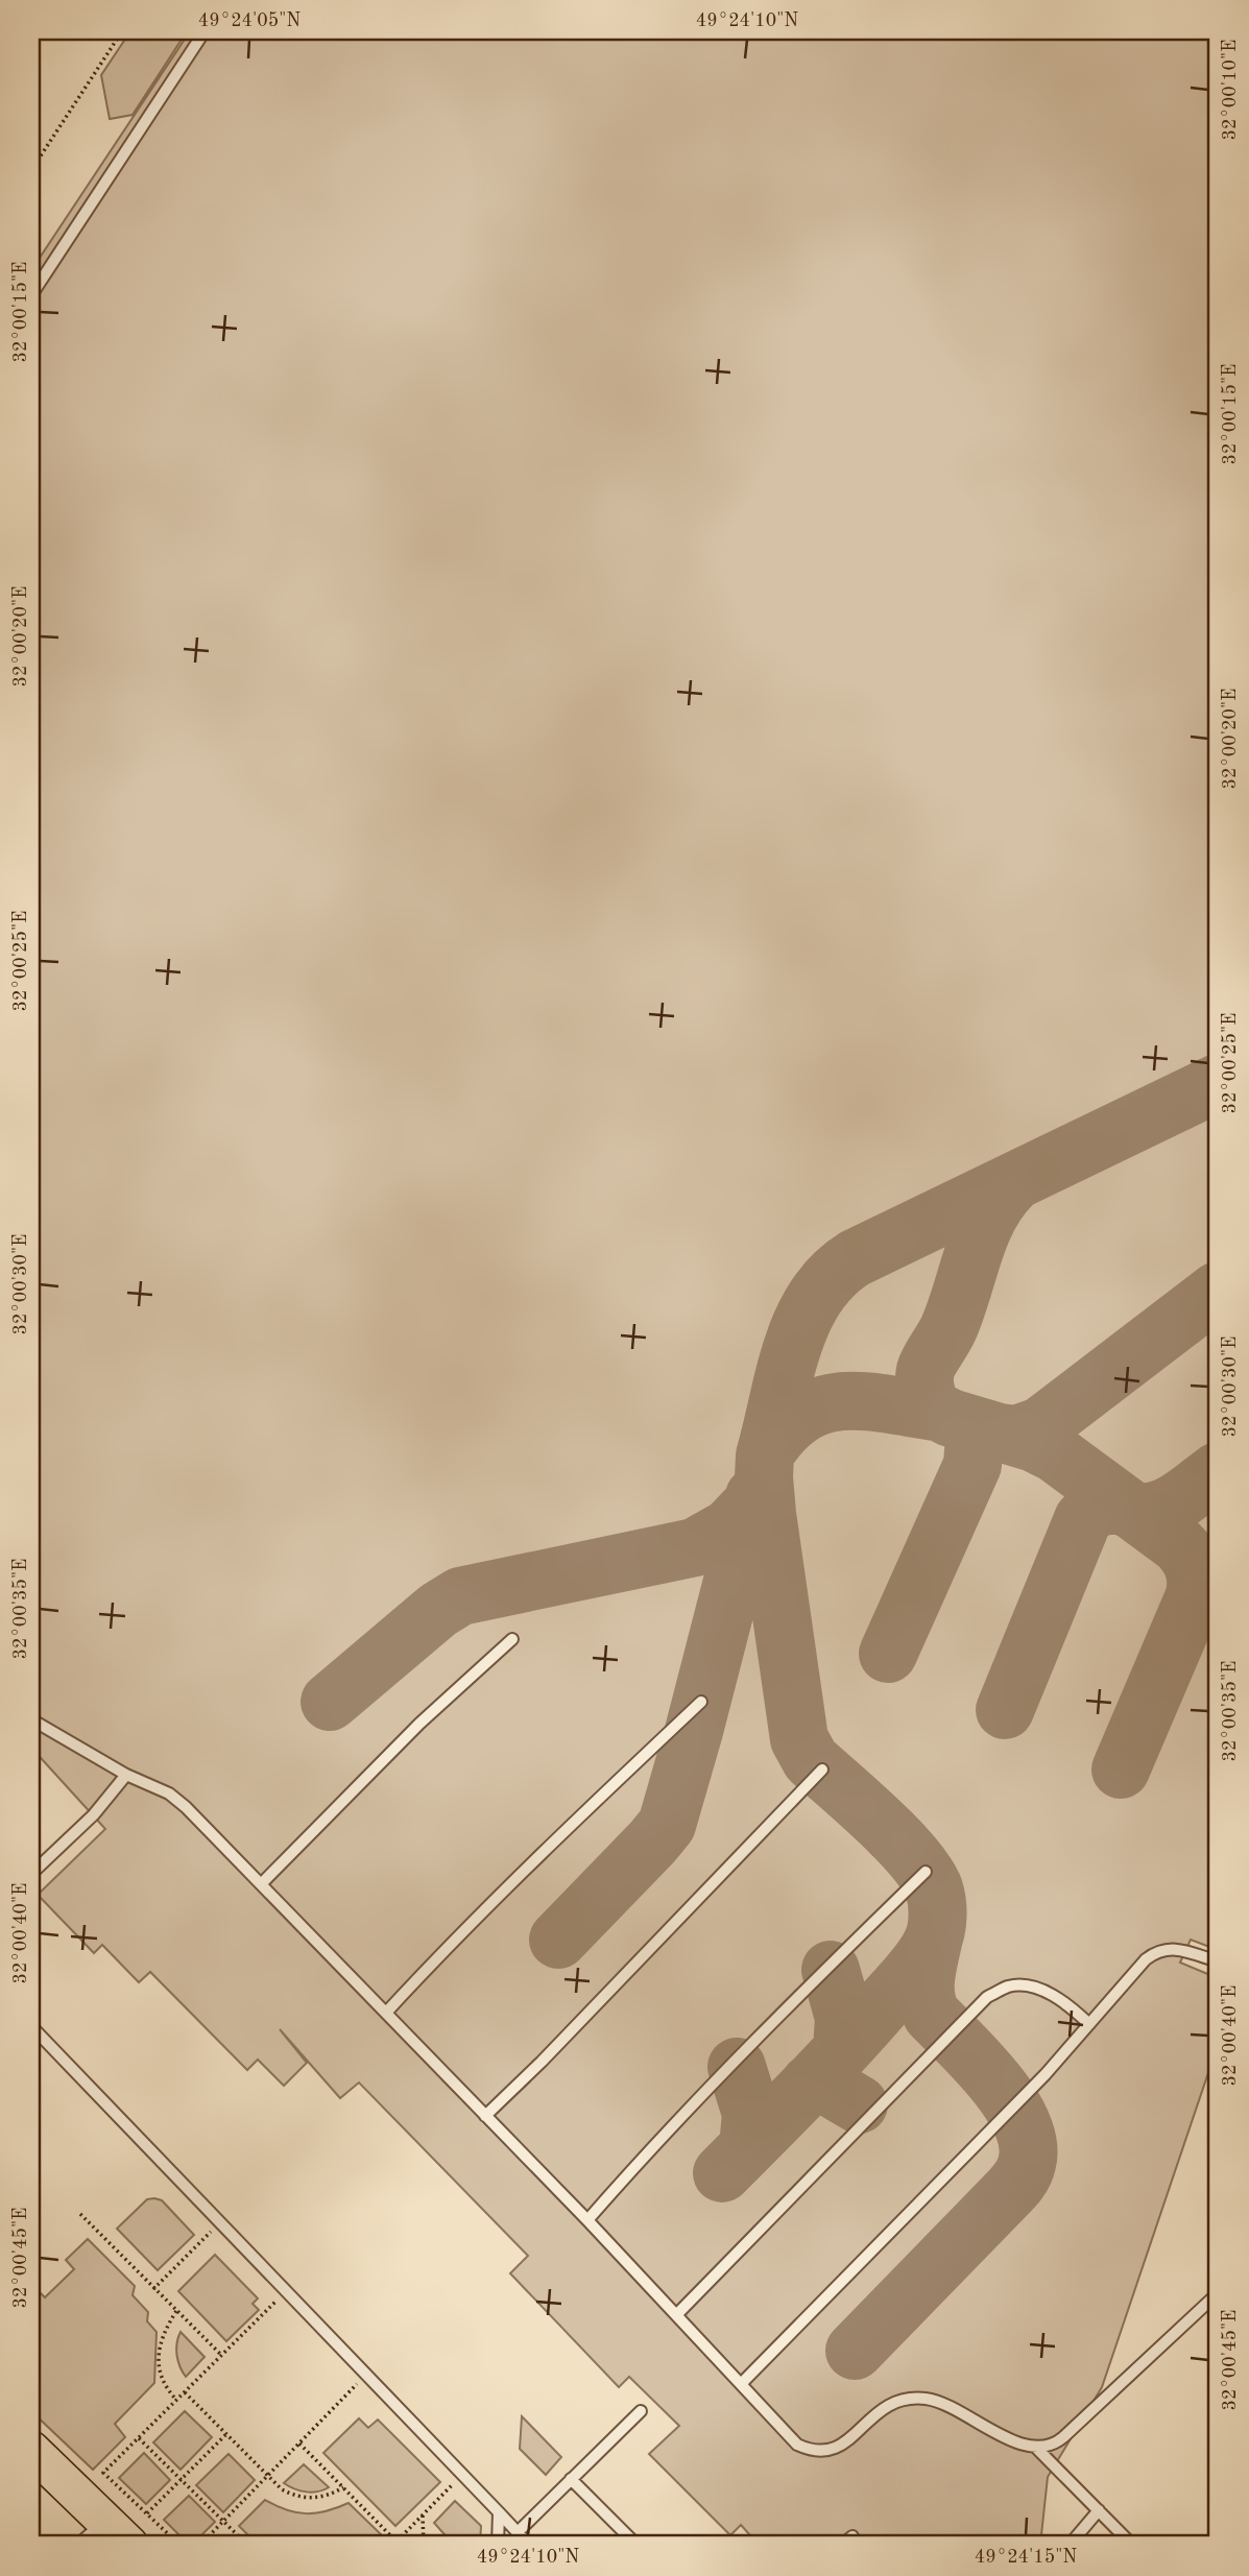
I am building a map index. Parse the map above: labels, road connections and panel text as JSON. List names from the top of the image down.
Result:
{
  "coordinates": [
    "49°24'05\"N",
    "49°24'10\"N",
    "32°00'10\"E",
    "32°00'15\"E",
    "32°00'20\"E",
    "32°00'25\"E",
    "32°00'30\"E",
    "32°00'35\"E",
    "32°00'40\"E",
    "32°00'45\"E",
    "49°24'15\"N"
  ]
}
